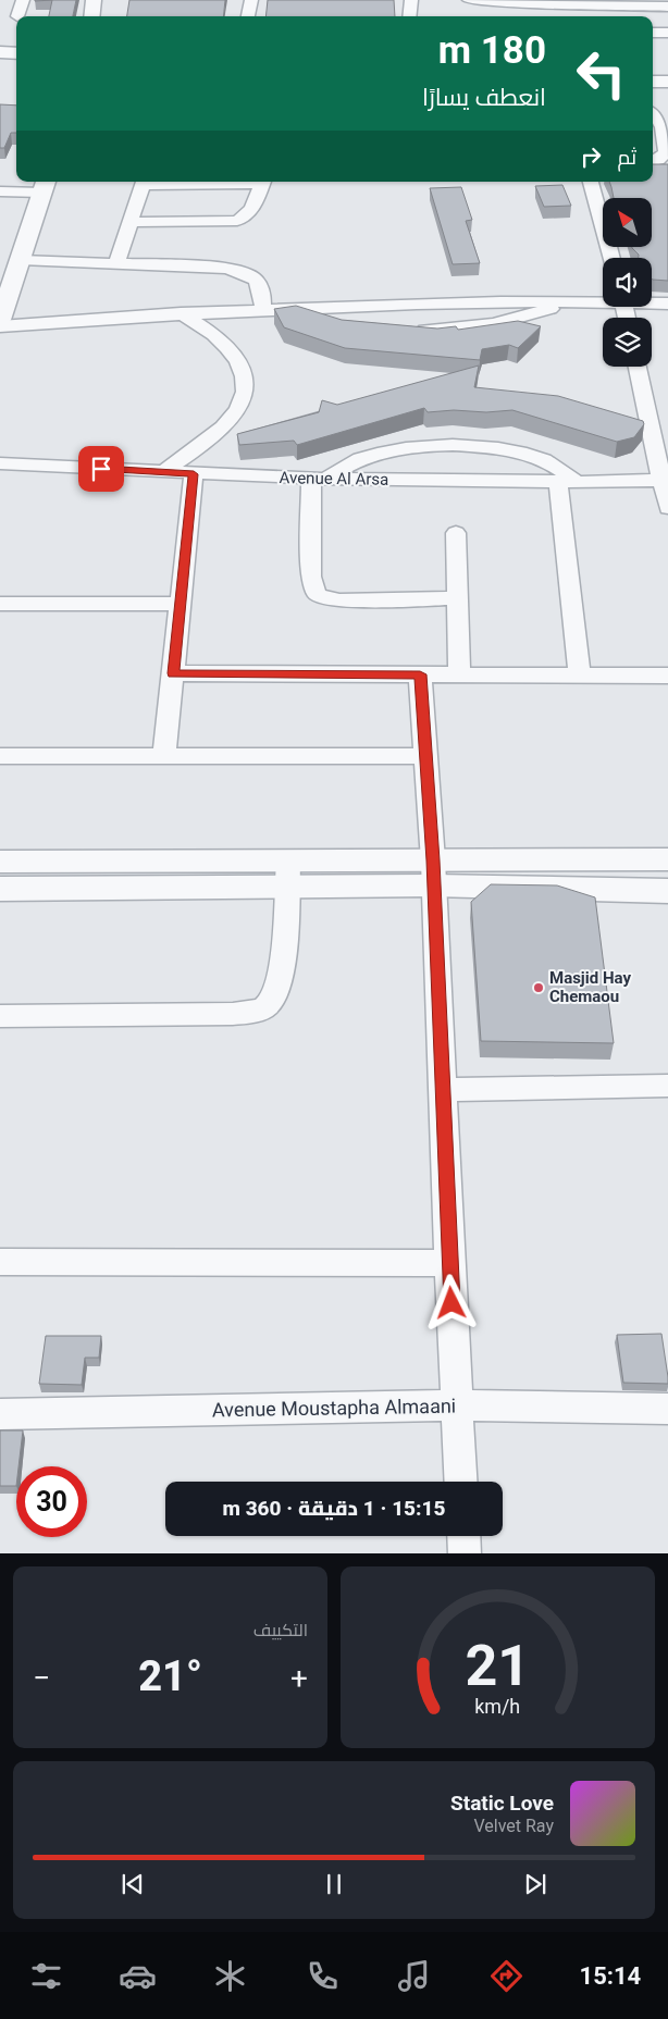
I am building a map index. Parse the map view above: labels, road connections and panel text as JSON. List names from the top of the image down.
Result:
{
  "streets": {
    "street": ["Avenue Al Arsa", "Avenue Moustapha Almaani"]
  },
  "places": ["Masjid Hay Chemaou"],
  "north": "top left",
  "page": {
    "turn": ["180 m", "انعطف يسارًا"],
    "then": "ثم",
    "limit": "30",
    "trip": "15:15 · 1 دقيقة · 360 m",
    "tile": "التكييف",
    "heat": ["−", "21°", "+"],
    "song": ["Static Love", "Velvet Ray"],
    "tabs": "15:14",
    "gauge": ["21", "km/h"]
  }
}
